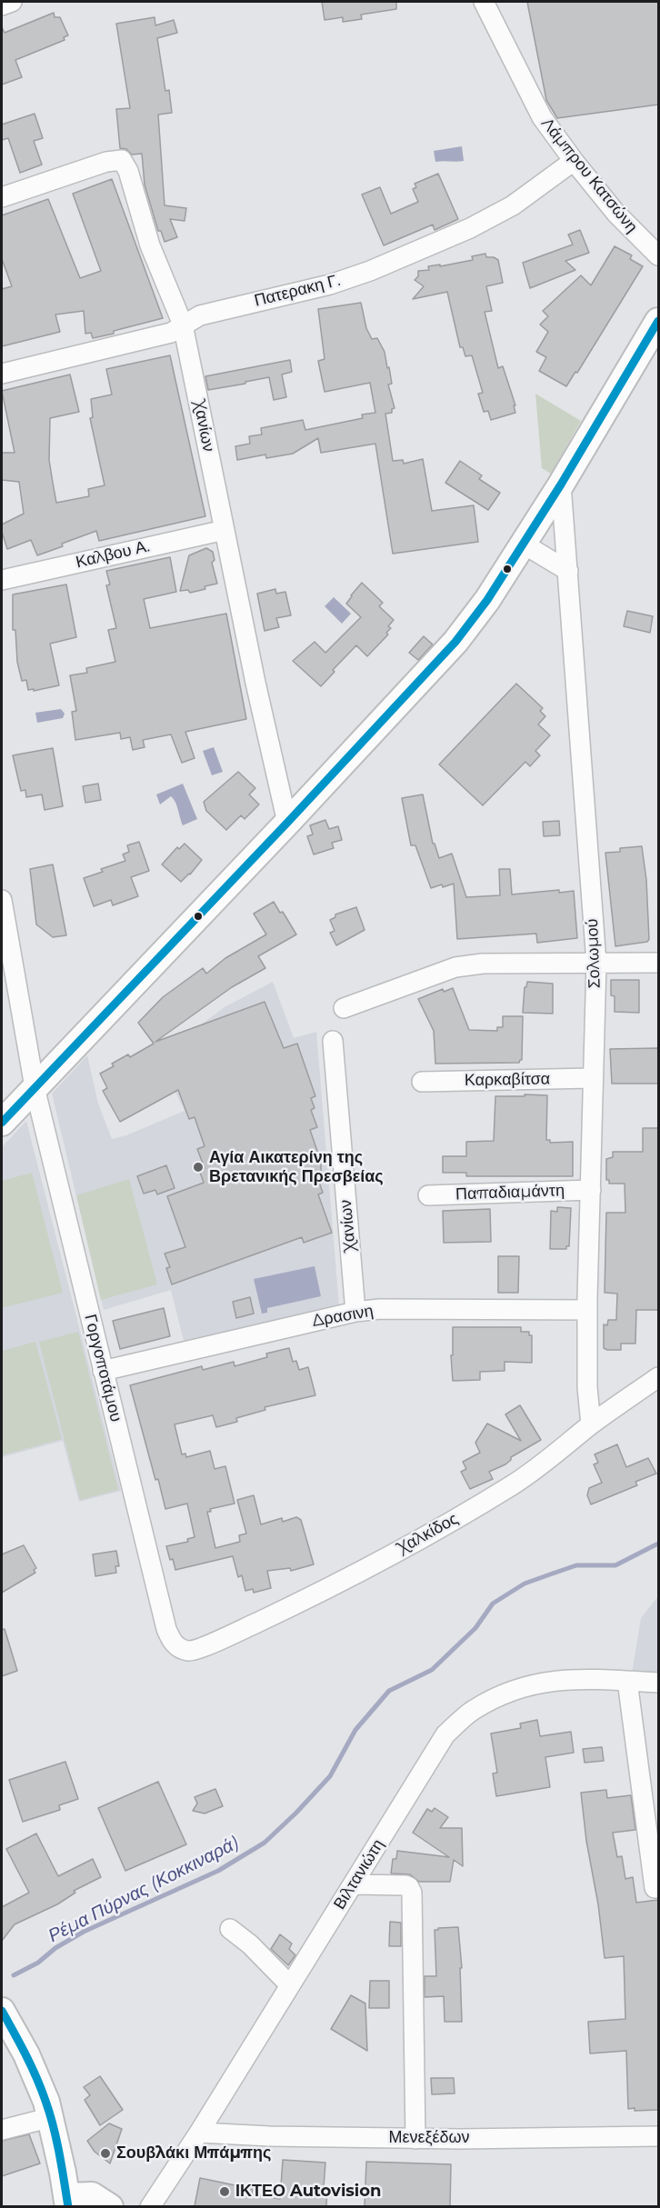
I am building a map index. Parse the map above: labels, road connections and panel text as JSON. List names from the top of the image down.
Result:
{
  "streets": {
    "street": [
      "Λάμπρου Κατσώνη",
      "Πατερακη Γ.",
      "Χανίων",
      "Καλβου Α.",
      "Σολωμού",
      "Καρκαβίτσα",
      "Παπαδιαμάντη",
      "Δρασινη",
      "Γοργοποτάμου",
      "Χαλκίδος",
      "Βιλτανιώτη",
      "Μενεξέδων"
    ]
  },
  "crossings": [
    ["Λάμπρου Κατσώνη", "Πατερακη Γ."],
    ["Πατερακη Γ.", "Χανίων"],
    ["Χανίων", "Καλβου Α."],
    ["Χανίων", "Δρασινη"],
    ["Σολωμού", "Καρκαβίτσα"],
    ["Σολωμού", "Παπαδιαμάντη"],
    ["Σολωμού", "Δρασινη"],
    ["Σολωμού", "Χαλκίδος"],
    ["Δρασινη", "Γοργοποτάμου"],
    ["Γοργοποτάμου", "Χαλκίδος"],
    ["Βιλτανιώτη", "Μενεξέδων"]
  ],
  "water": ["Ρέμα Πύρνας (Κοκκιναρά)"],
  "places": ["Αγία Αικατερίνη της Βρετανικής Πρεσβείας", "Σουβλάκι Μπάμπης", "ΙΚΤΕΟ Autovision"]
}
